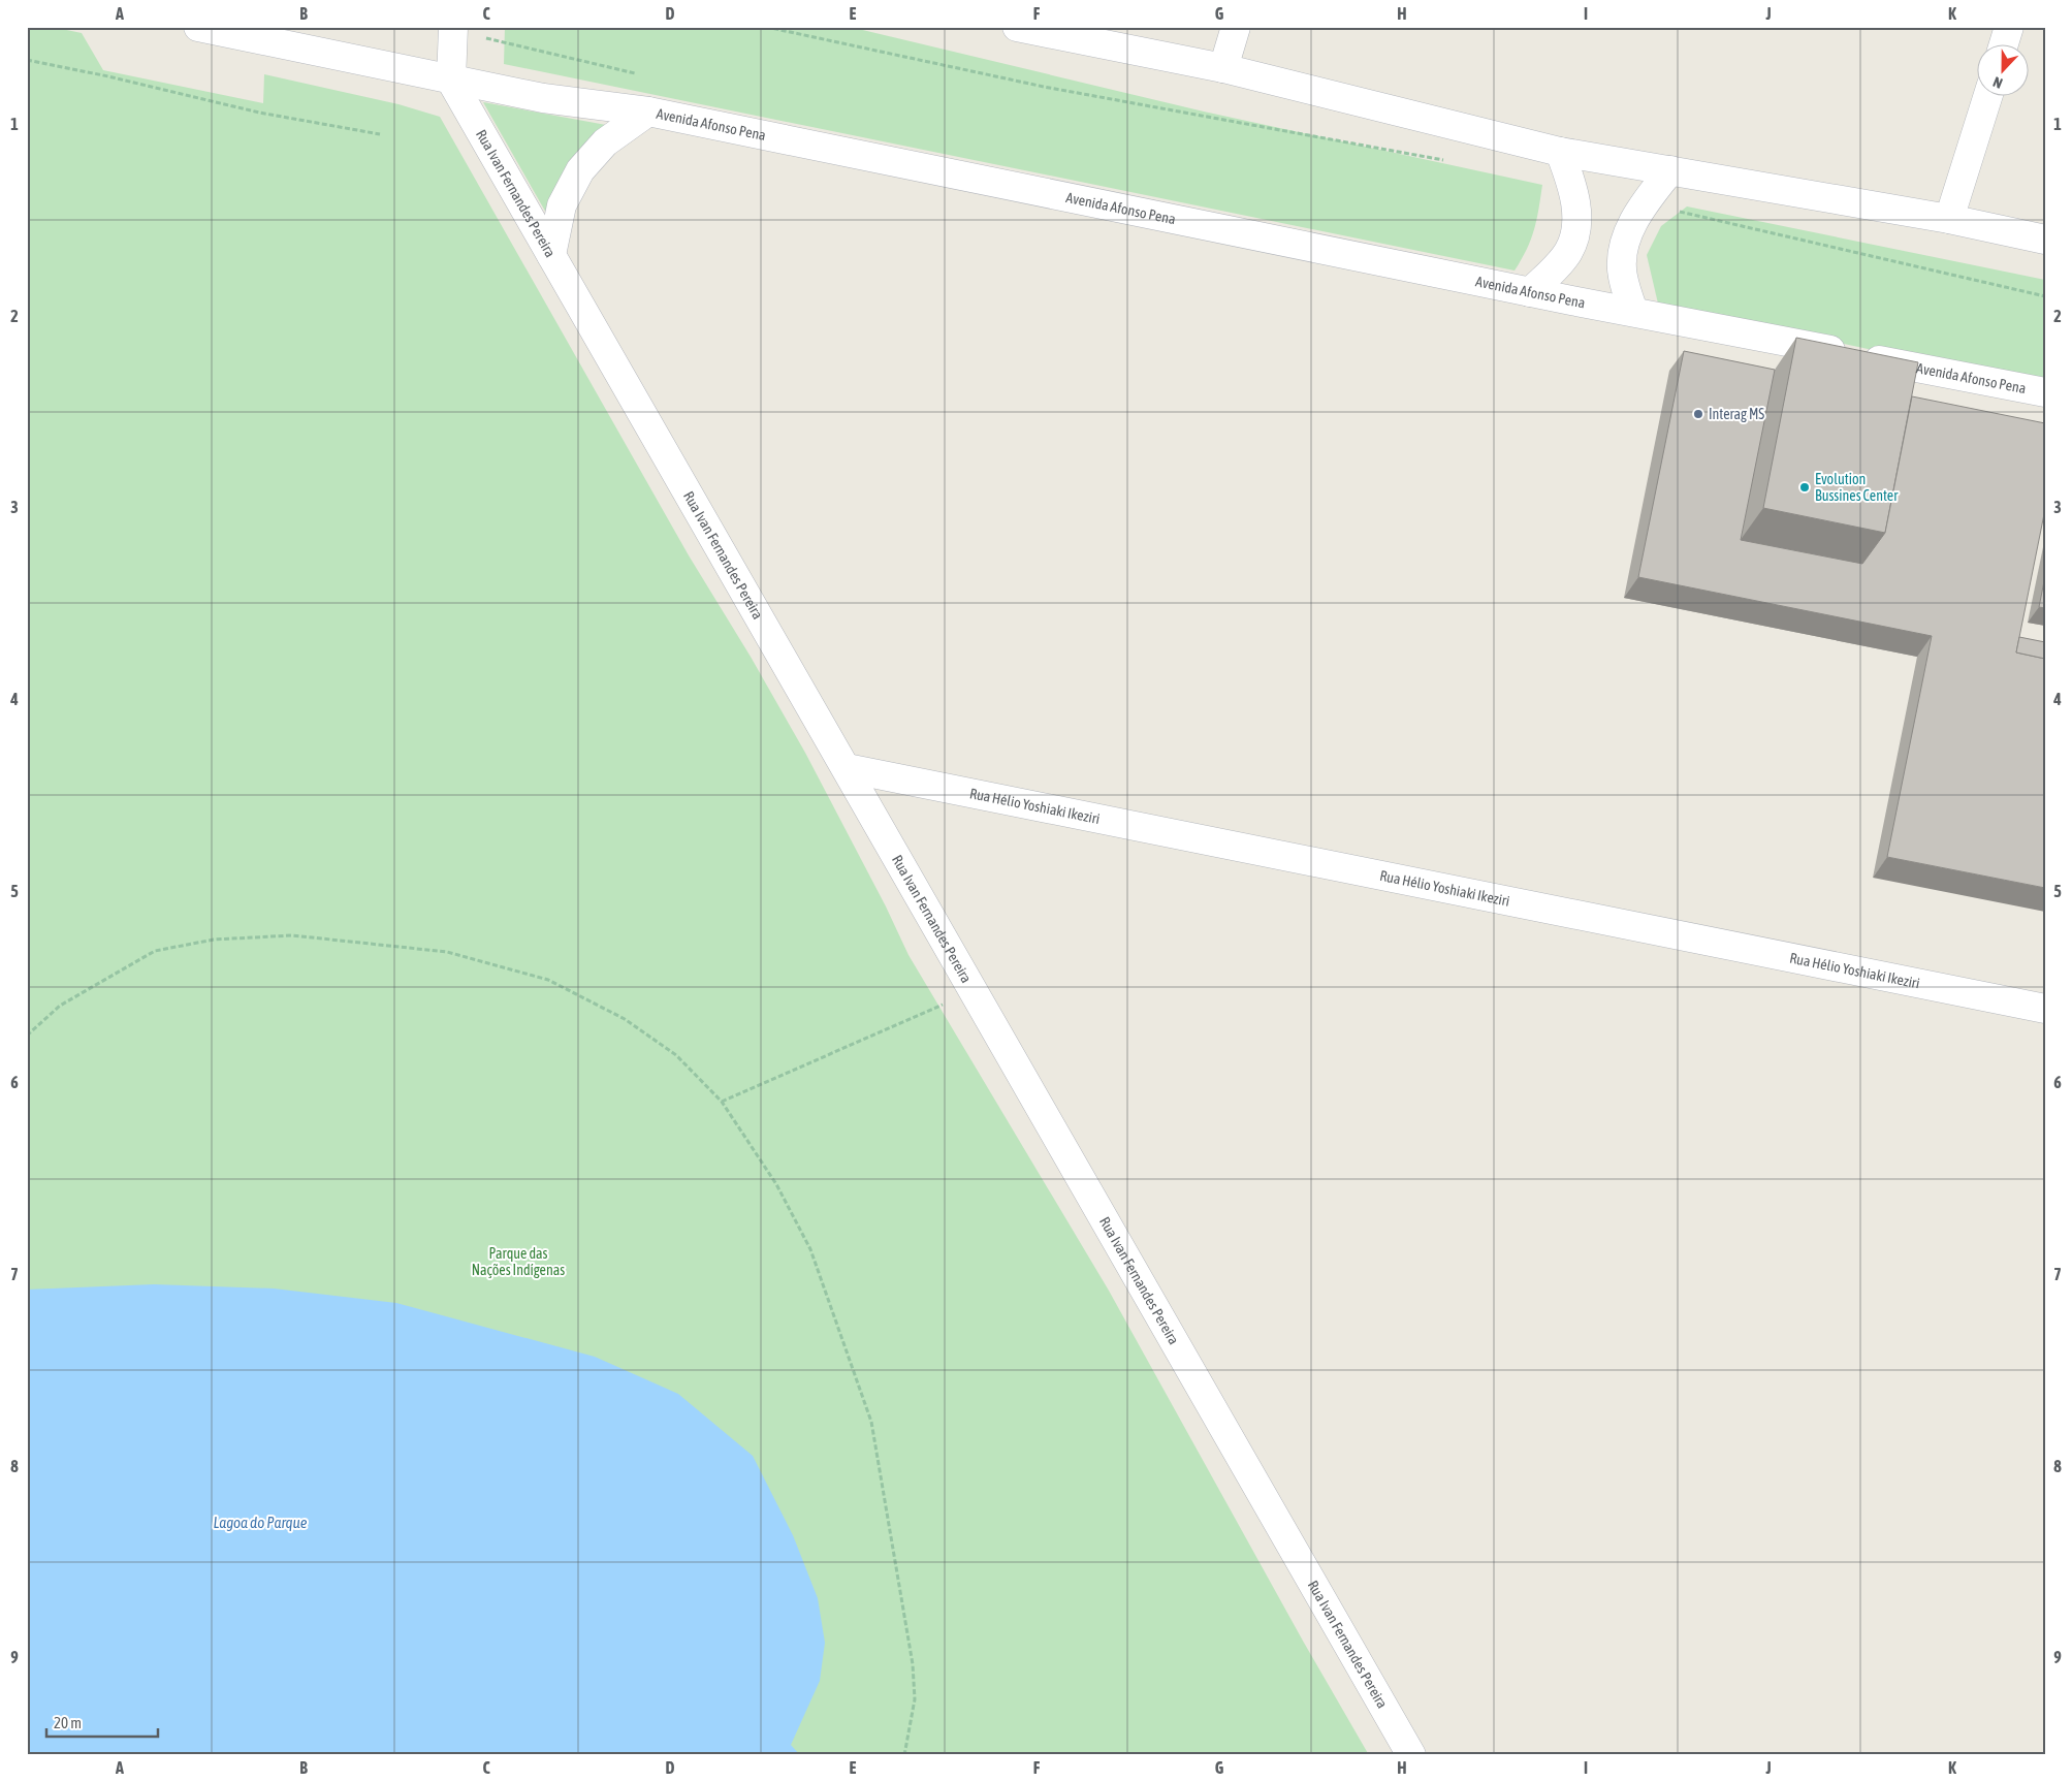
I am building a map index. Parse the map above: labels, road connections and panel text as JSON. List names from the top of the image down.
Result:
{
  "streets": {
    "main road": ["Avenida Afonso Pena", "Rua Ivan Fernandes Pereira", "Rua Hélio Yoshiaki Ikeziri"]
  },
  "crossings": [
    ["Avenida Afonso Pena", "Rua Ivan Fernandes Pereira"],
    ["Rua Ivan Fernandes Pereira", "Rua Hélio Yoshiaki Ikeziri"]
  ],
  "water": ["Lagoa do Parque"],
  "parks": ["Parque das Nações Indígenas"],
  "places": ["Interag MS", "Evolution Bussines Center"],
  "scale_bar": "20 m",
  "north": "bottom",
  "grid": {
    "columns": [
      "A",
      "B",
      "C",
      "D",
      "E",
      "F",
      "G",
      "H",
      "I",
      "J",
      "K"
    ],
    "rows": [
      "1",
      "2",
      "3",
      "4",
      "5",
      "6",
      "7",
      "8",
      "9"
    ]
  }
}
